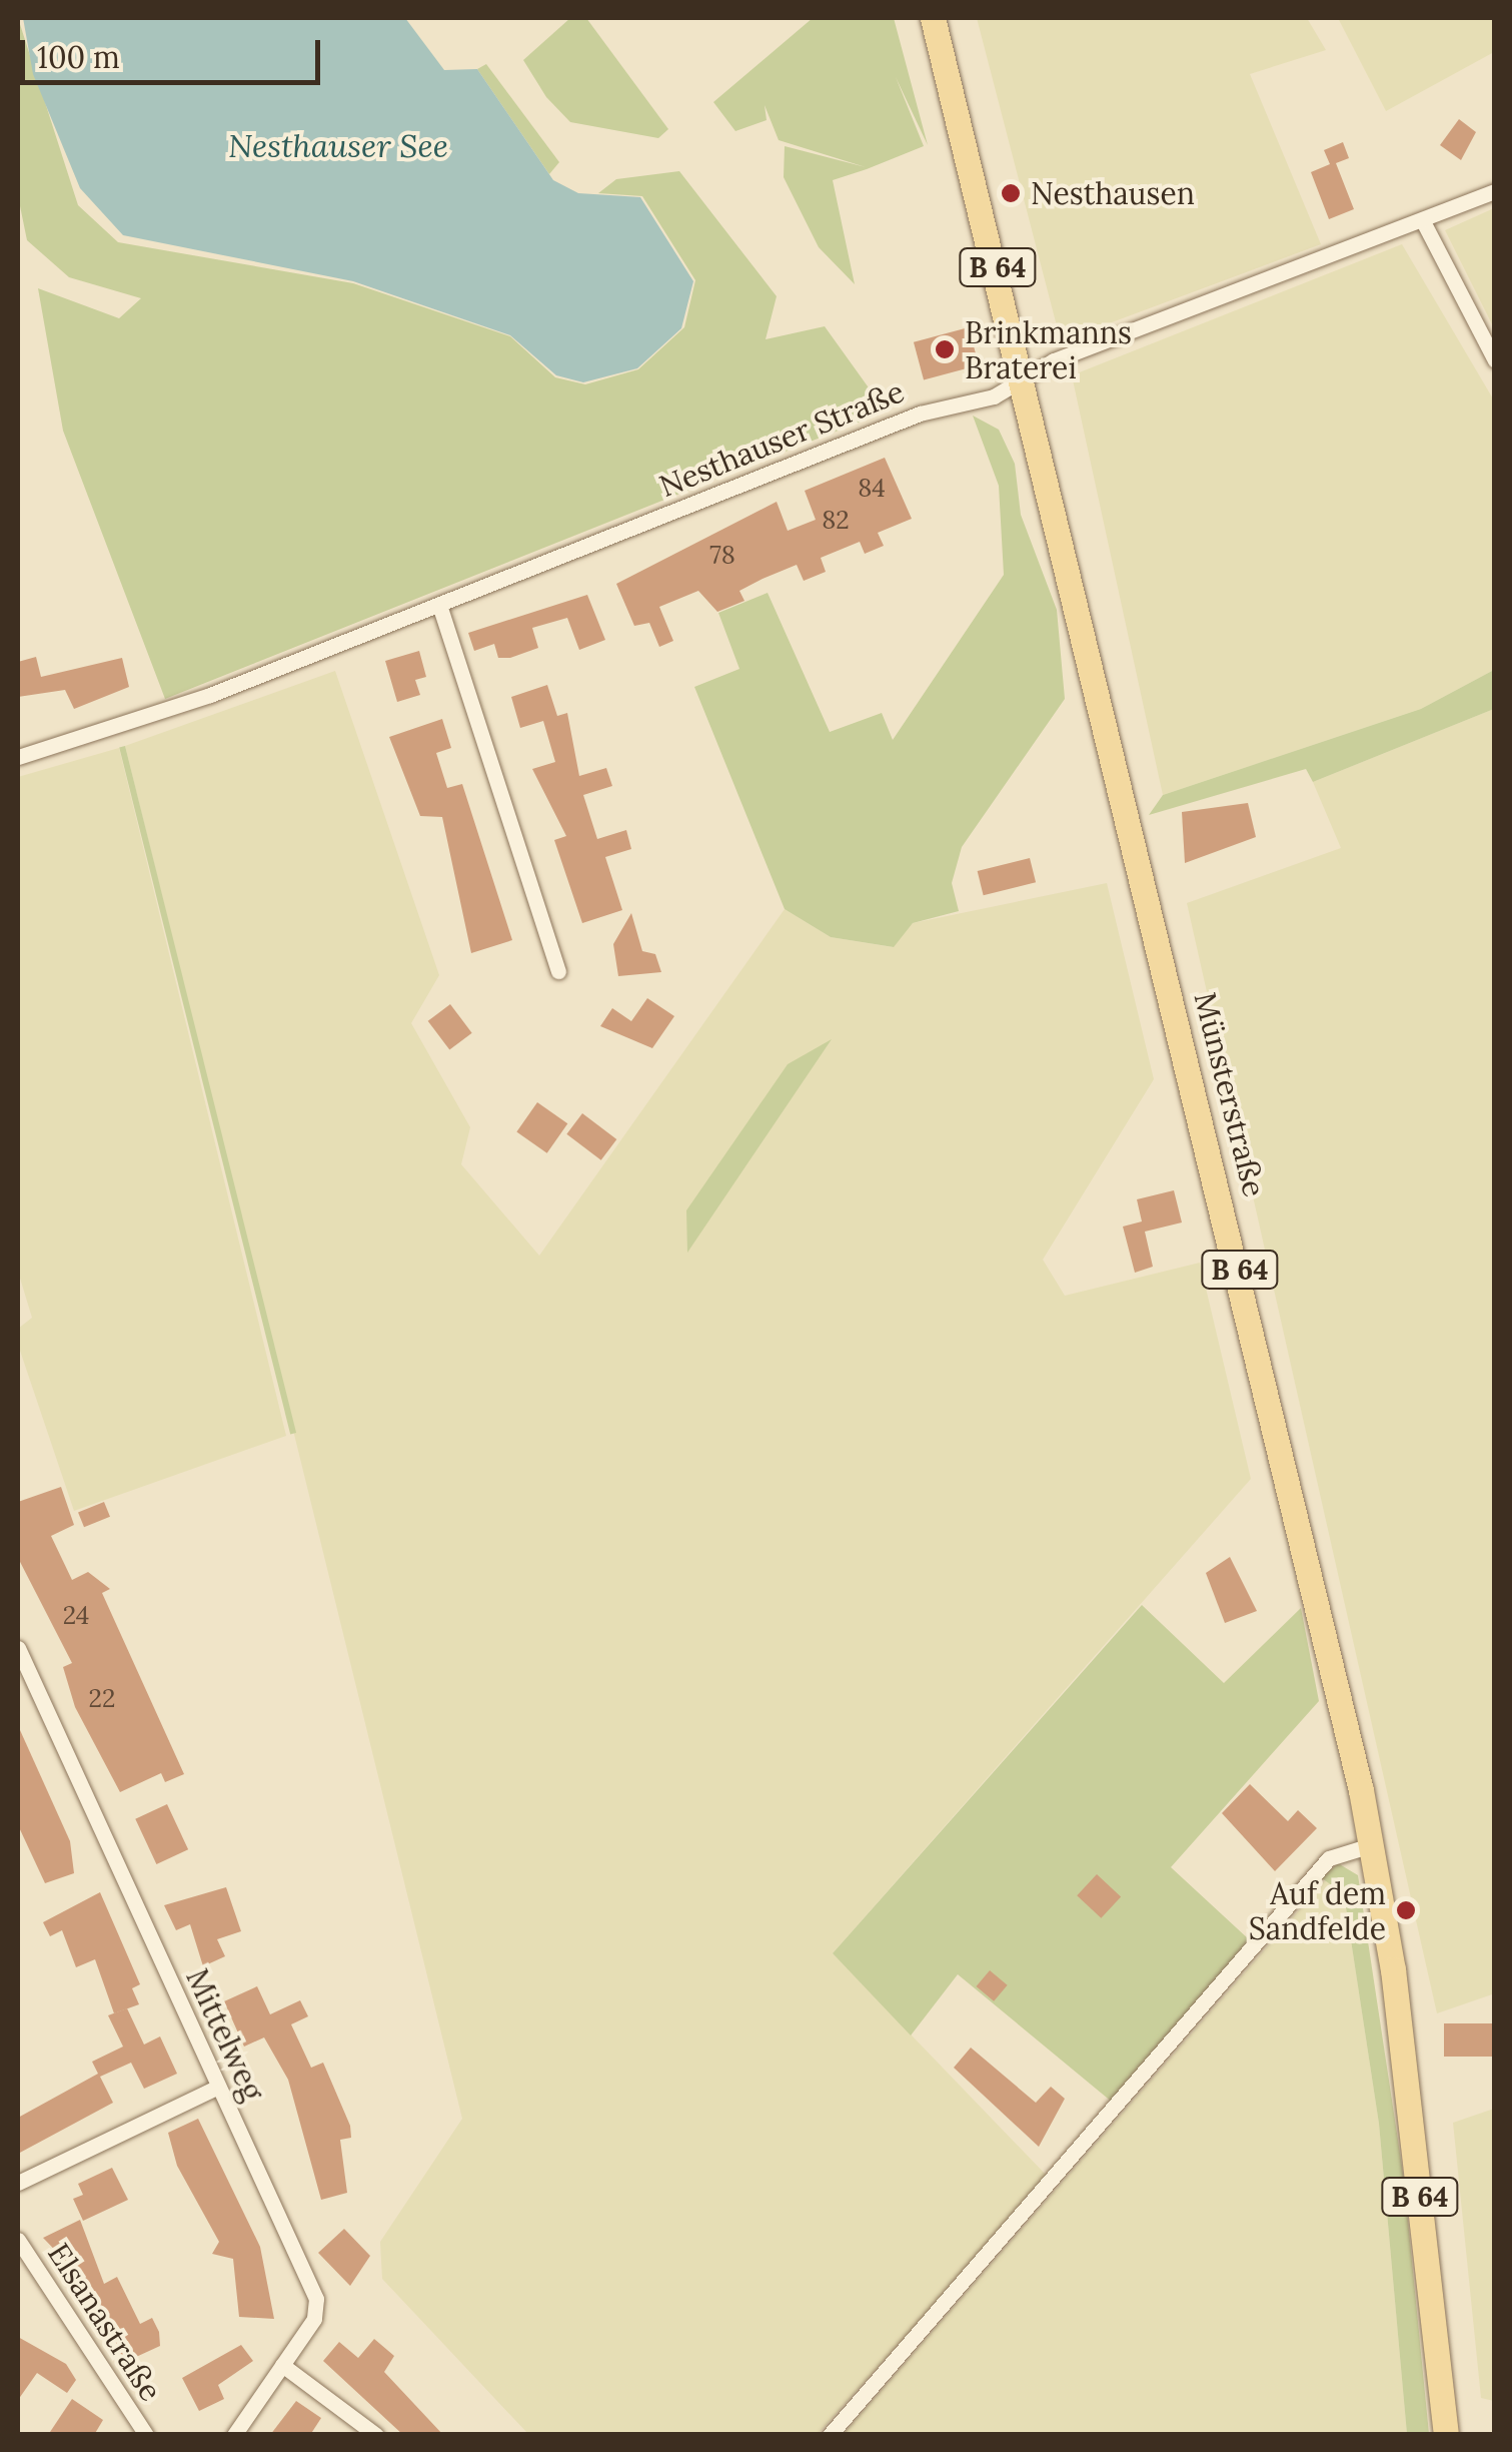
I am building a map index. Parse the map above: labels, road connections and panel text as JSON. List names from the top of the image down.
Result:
{
  "streets": {
    "main road": ["B 64", "Münsterstraße"],
    "street": ["Nesthauser Straße", "Mittelweg", "Elsanastraße"]
  },
  "crossings": [
    ["Nesthauser Straße", "Münsterstraße"]
  ],
  "water": ["Nesthauser See"],
  "places": ["Nesthausen", "Brinkmanns Braterei", "Auf dem Sandfelde"],
  "house_numbers": [
    "84",
    "82",
    "78",
    "24",
    "22"
  ],
  "scale_bar": "100 m"
}
